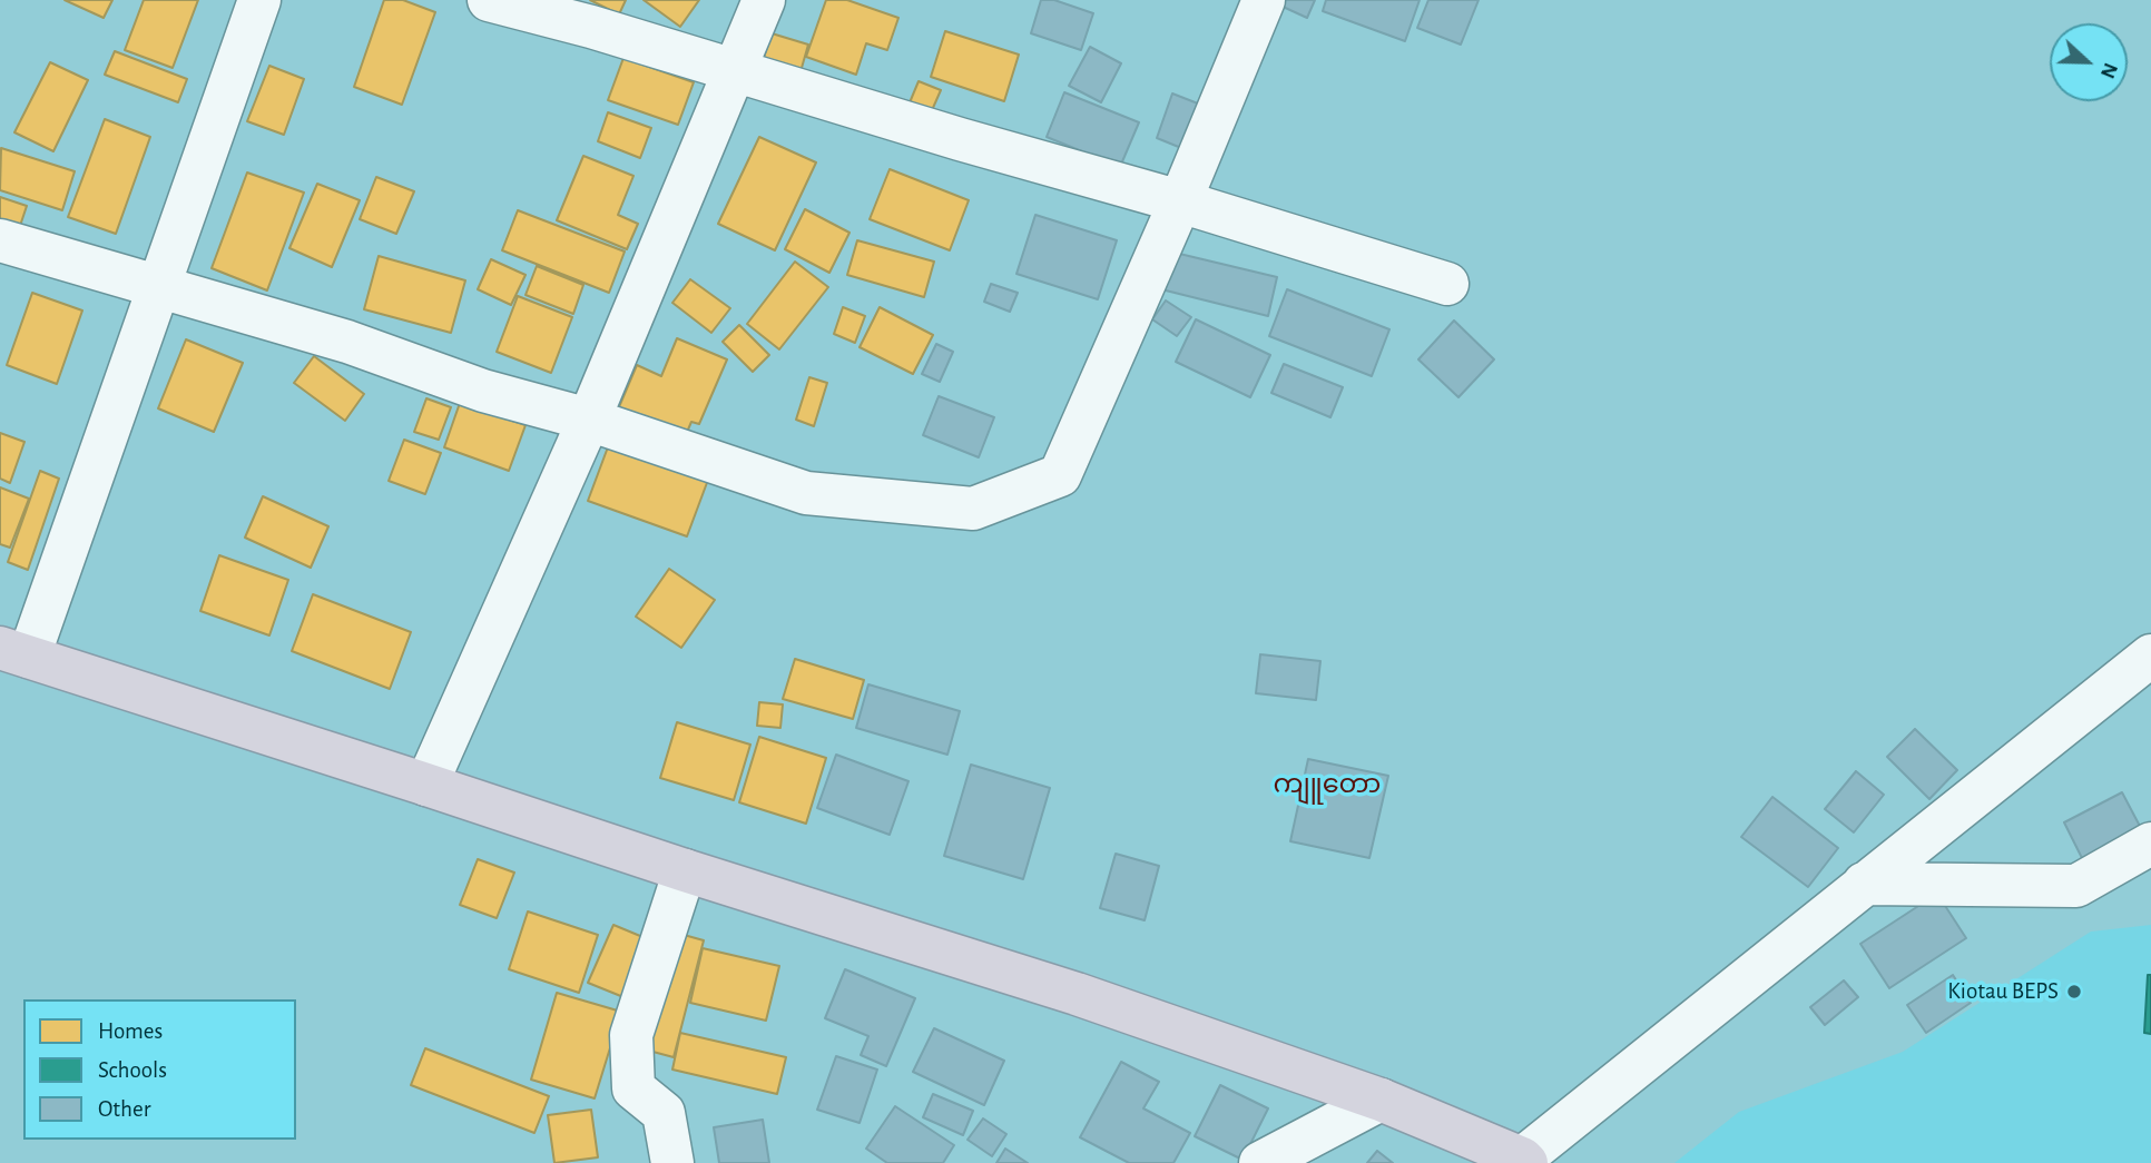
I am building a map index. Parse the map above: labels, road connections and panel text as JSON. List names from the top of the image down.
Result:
{
  "districts": ["ကျူတော"],
  "places": ["Kiotau BEPS"],
  "legend": ["Homes", "Schools", "Other"],
  "north": "right"
}
